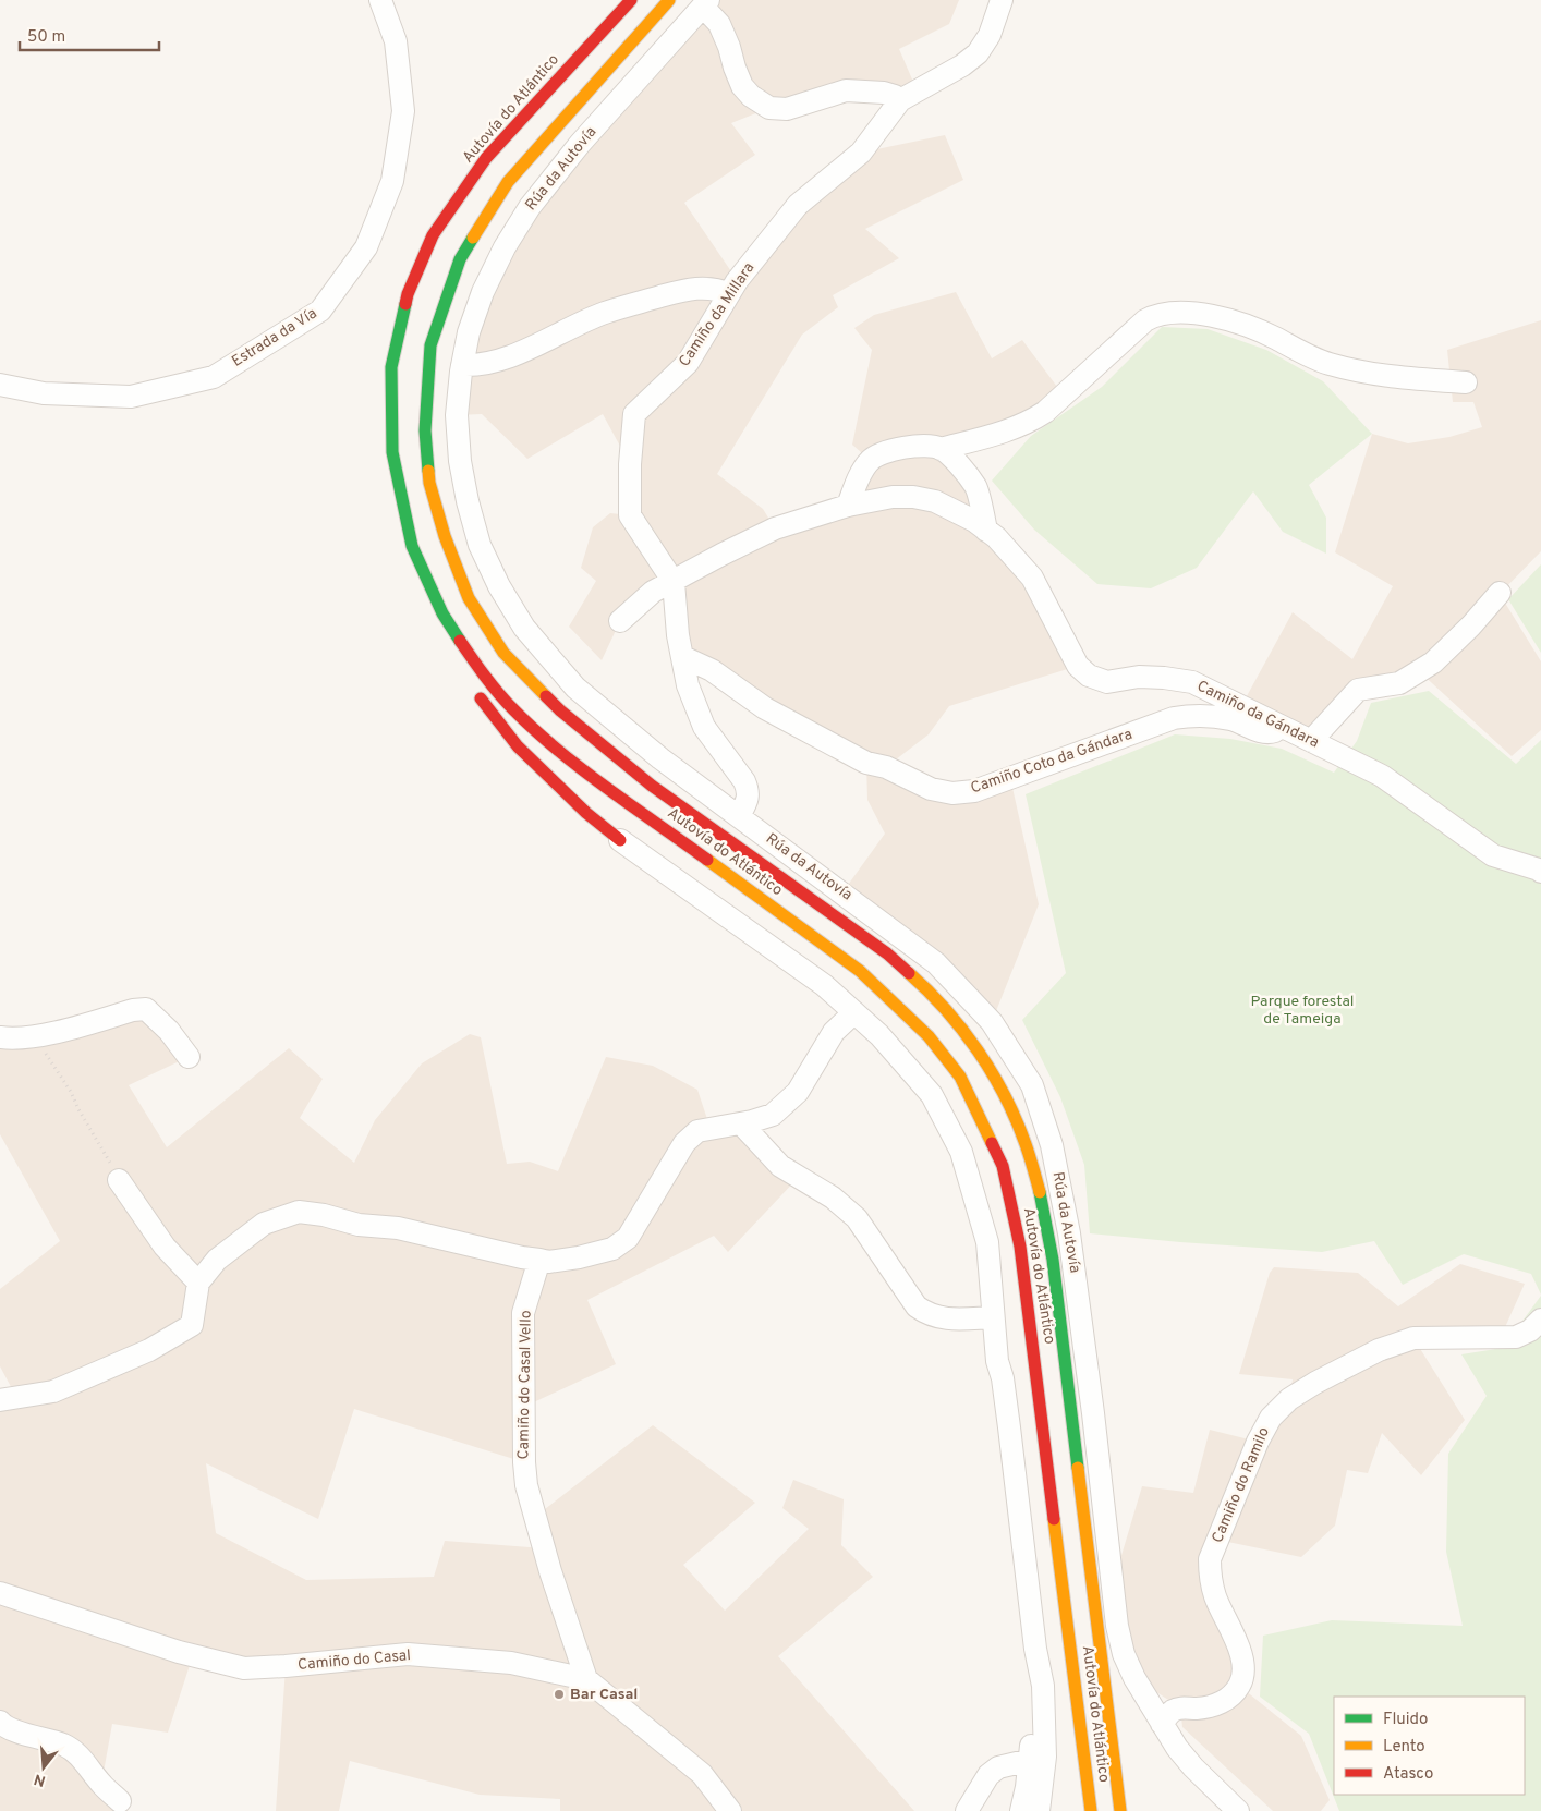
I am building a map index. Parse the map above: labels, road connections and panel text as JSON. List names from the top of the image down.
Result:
{
  "streets": {
    "highway": ["Autovía do Atlántico"],
    "street": [
      "Rúa da Autovía",
      "Camiño da Millara",
      "Estrada da Vía",
      "Camiño da Gándara",
      "Camiño Coto da Gándara",
      "Camiño do Casal Vello",
      "Camiño do Ramilo",
      "Camiño do Casal"
    ]
  },
  "crossings": [
    ["Rúa da Autovía", "Camiño da Millara"],
    ["Camiño da Millara", "Camiño da Gándara"],
    ["Camiño da Millara", "Camiño Coto da Gándara"],
    ["Camiño da Gándara", "Camiño Coto da Gándara"],
    ["Camiño do Casal Vello", "Camiño do Casal"]
  ],
  "parks": ["Parque forestal de Tameiga"],
  "places": ["Bar Casal"],
  "legend": ["Fluido", "Lento", "Atasco"],
  "scale_bar": "50 m",
  "north": "bottom"
}
